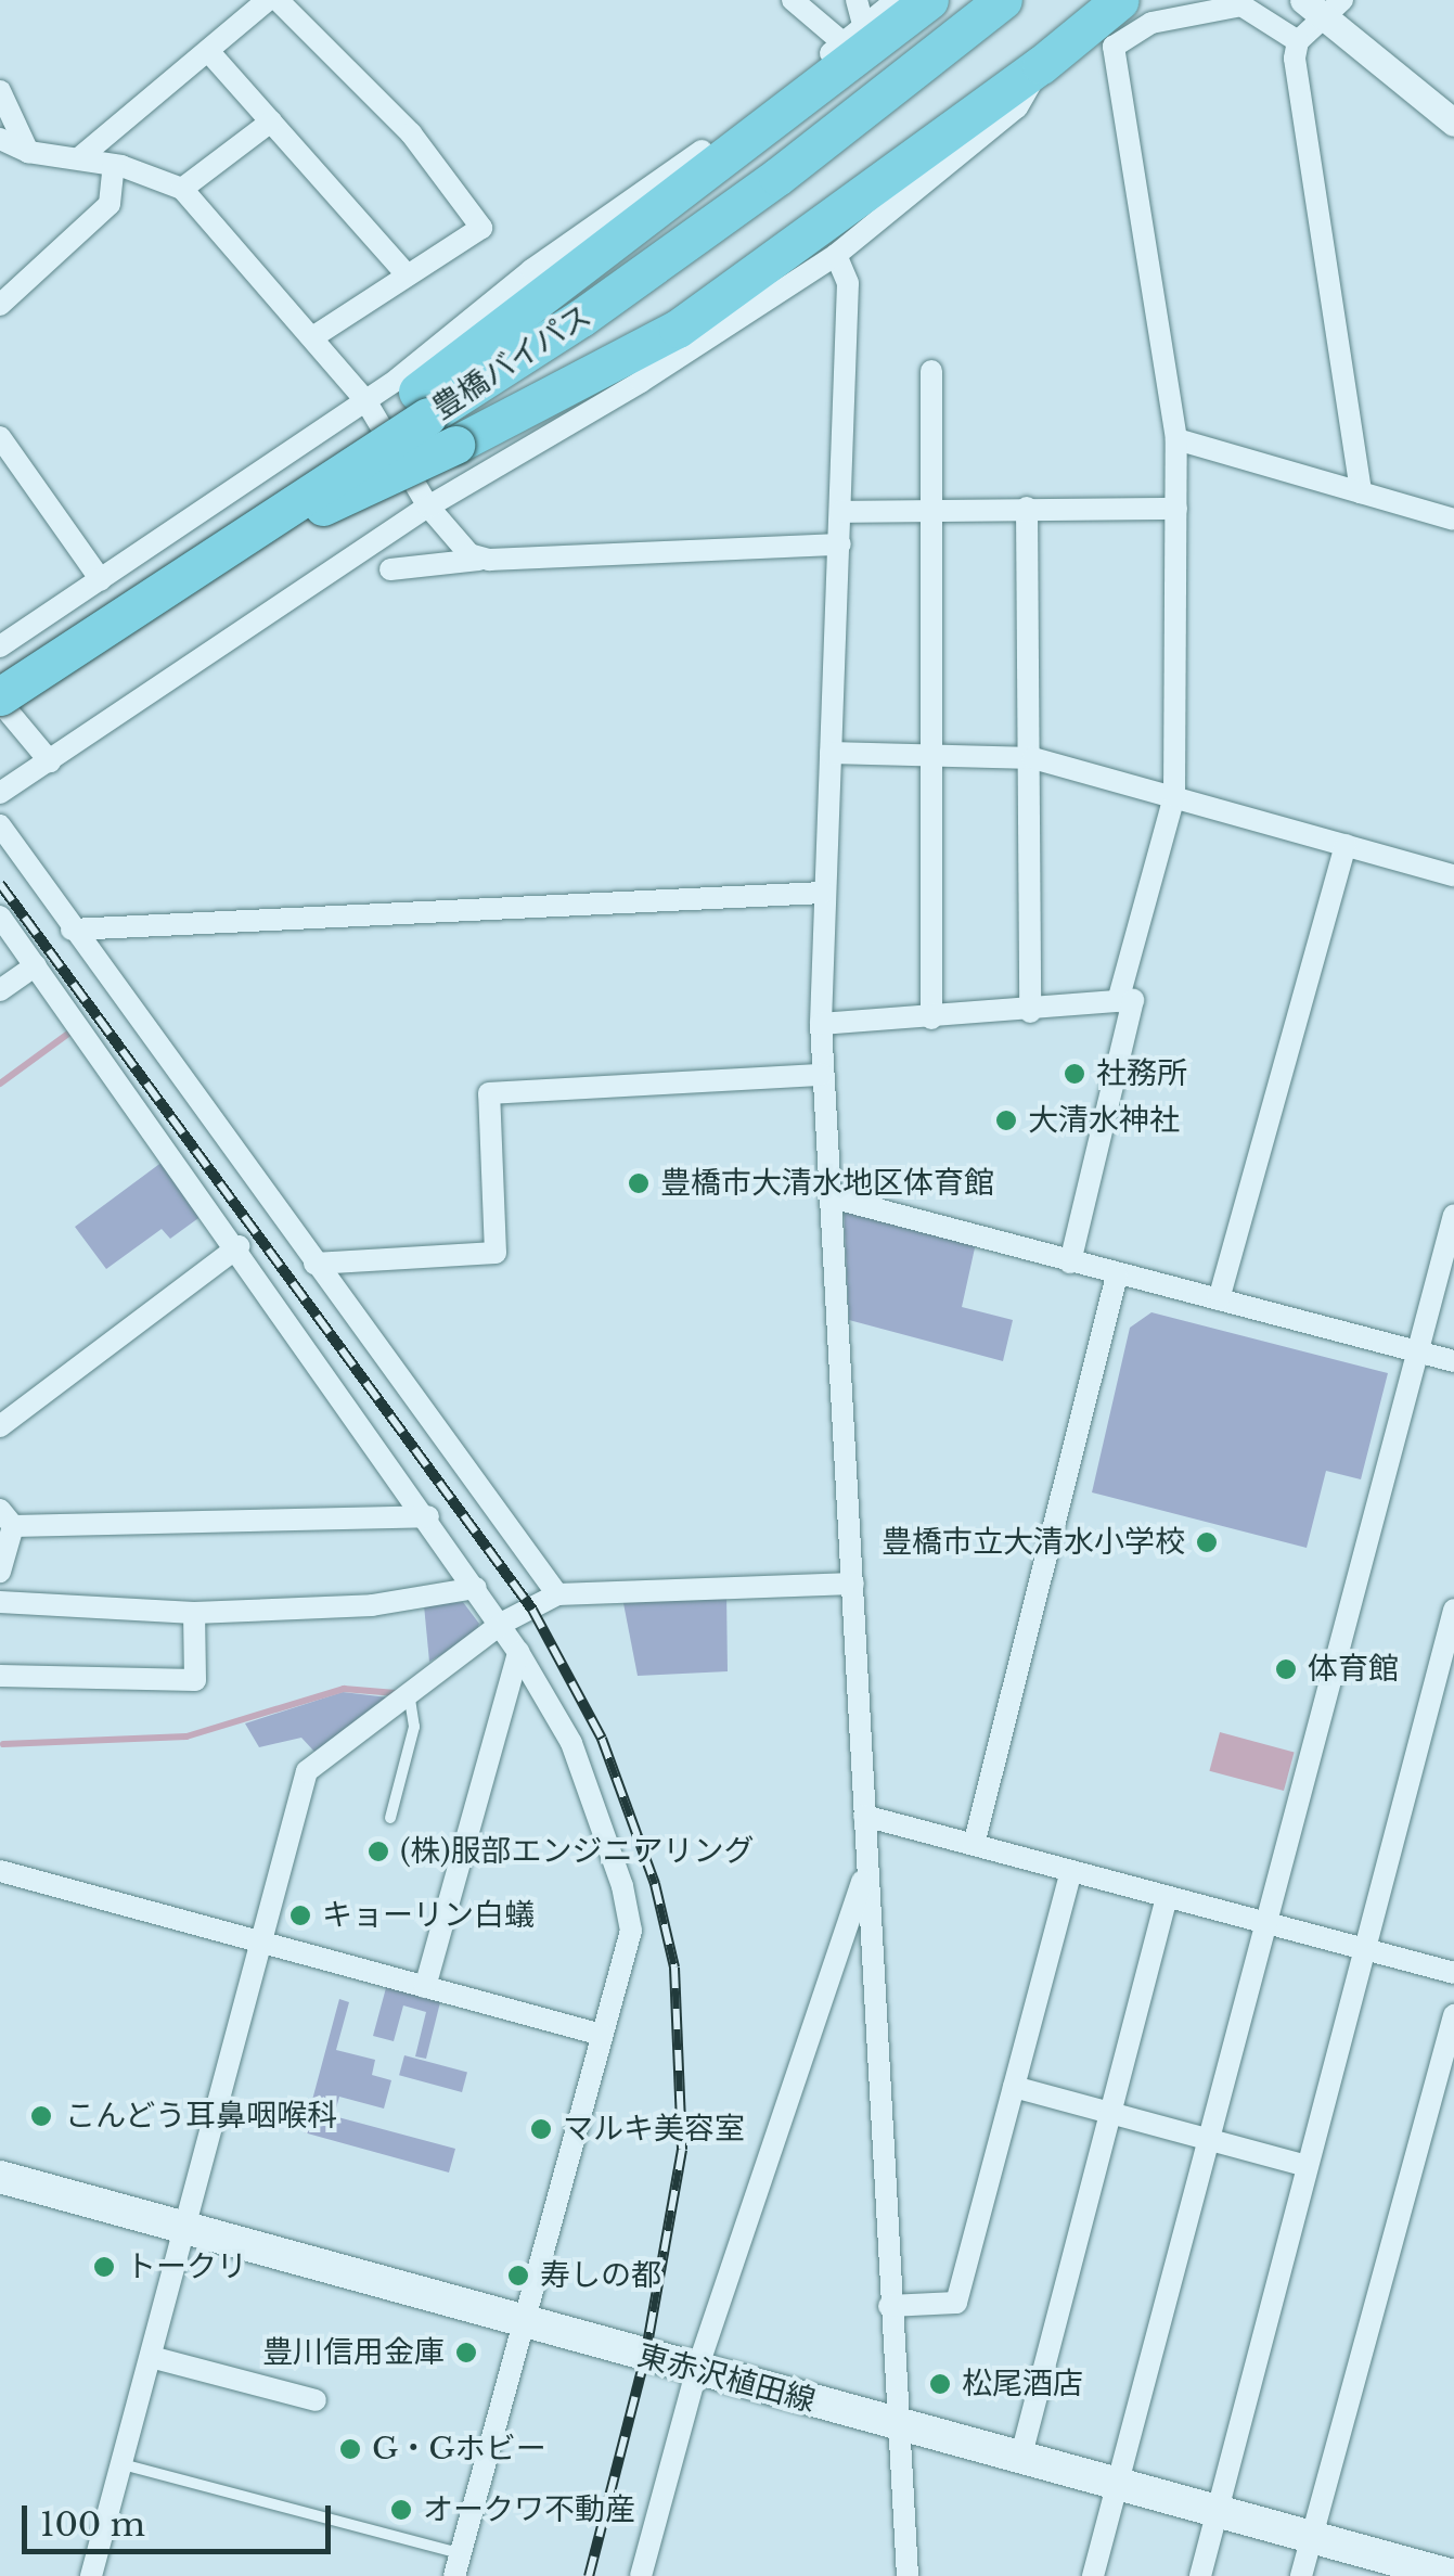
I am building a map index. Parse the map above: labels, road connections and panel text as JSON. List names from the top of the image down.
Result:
{
  "streets": {
    "highway": ["豊橋バイパス"],
    "main road": ["東赤沢植田線"]
  },
  "places": [
    "社務所",
    "大清水神社",
    "豊橋市大清水地区体育館",
    "豊橋市立大清水小学校",
    "体育館",
    "(株)服部エンジニアリング",
    "キョーリン白蟻",
    "こんどう耳鼻咽喉科",
    "マルキ美容室",
    "トークリ",
    "寿しの都",
    "豊川信用金庫",
    "松尾酒店",
    "G・Gホビー",
    "オークワ不動産"
  ],
  "scale_bar": "100 m"
}
